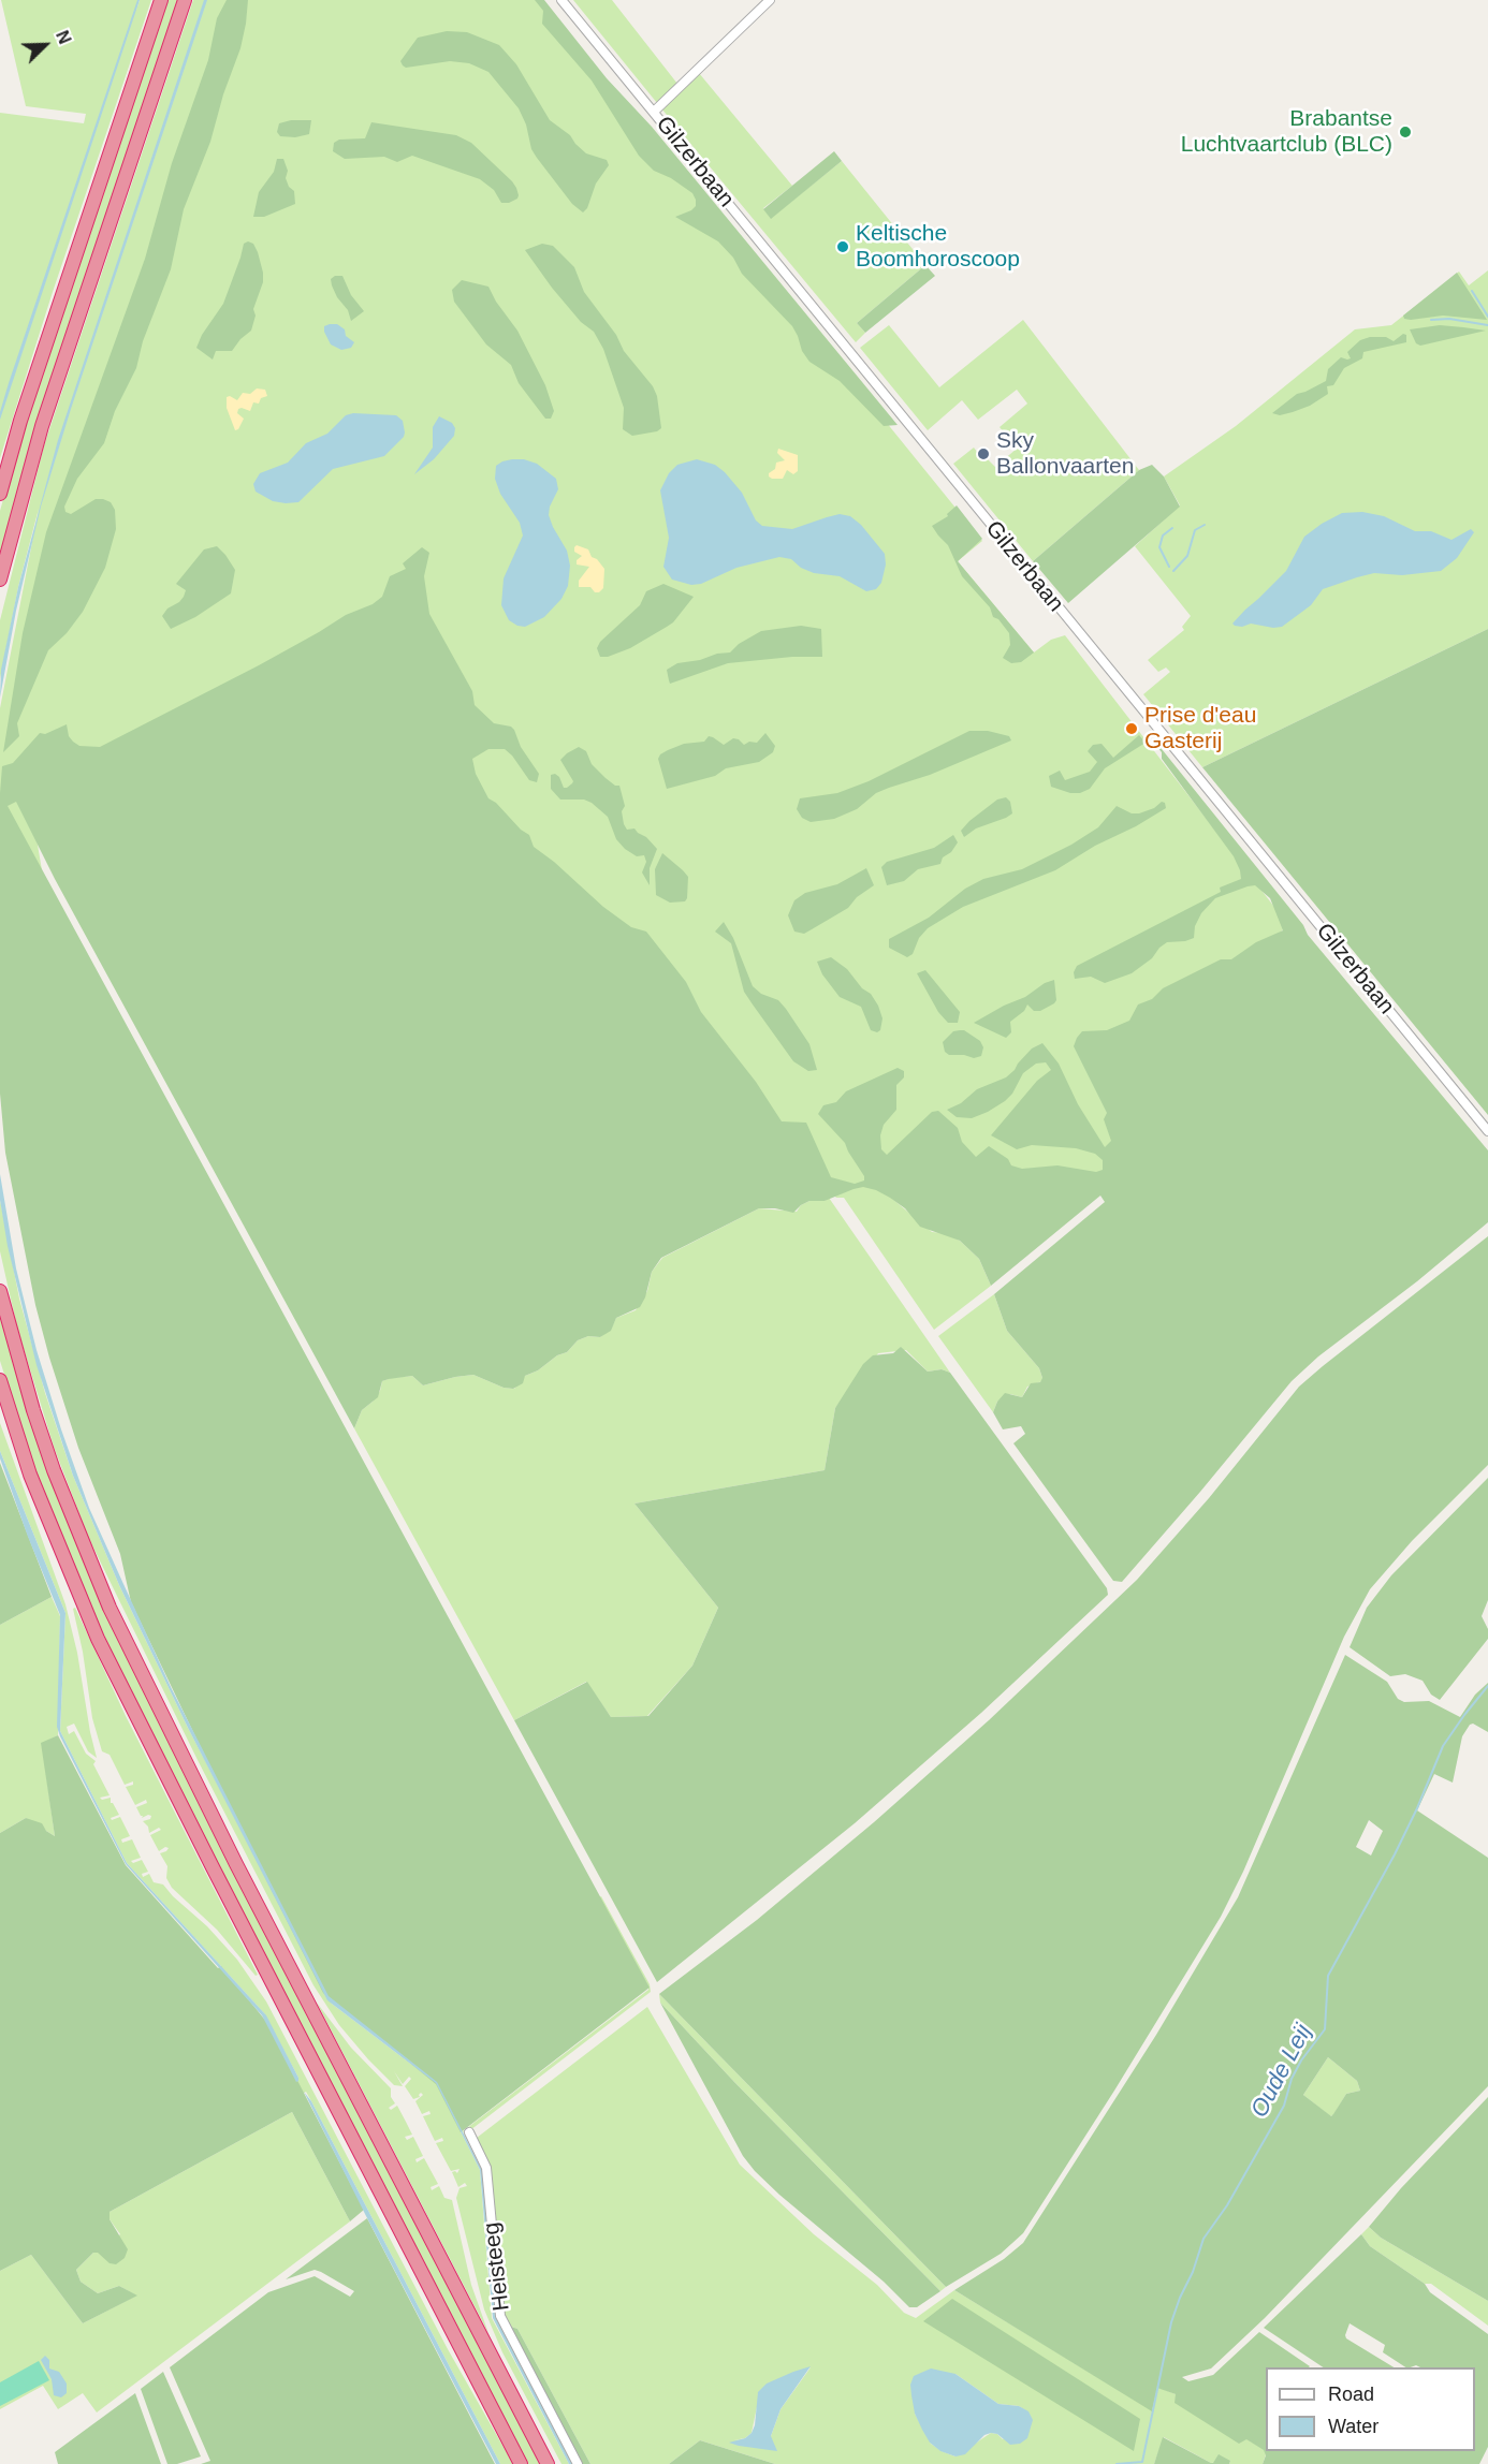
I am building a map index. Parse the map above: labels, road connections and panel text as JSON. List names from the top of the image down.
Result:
{
  "streets": {
    "street": ["Gilzerbaan", "Heisteeg"]
  },
  "water": ["Oude Leij"],
  "places": [
    "Brabantse Luchtvaartclub (BLC)",
    "Keltische Boomhoroscoop",
    "Sky Ballonvaarten",
    "Prise d'eau Gasterij"
  ],
  "legend": ["Road", "Water"],
  "north": "top right"
}
